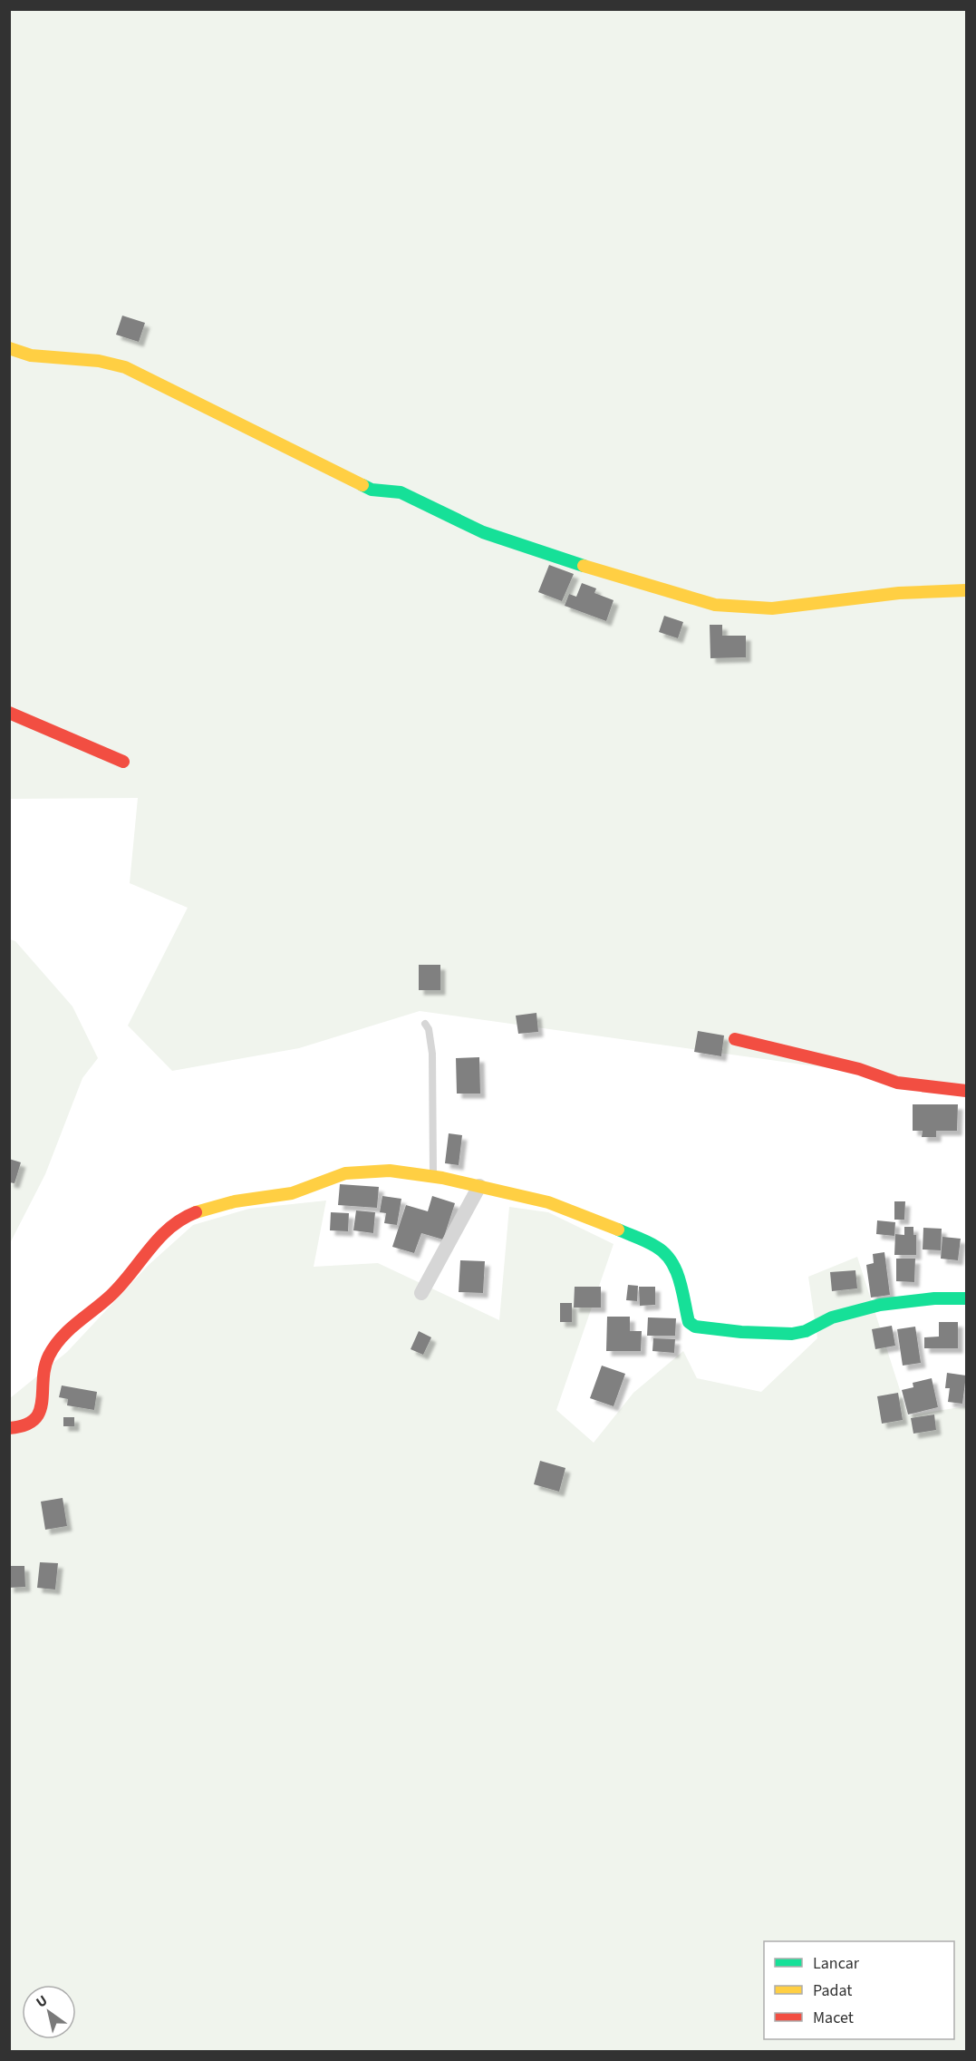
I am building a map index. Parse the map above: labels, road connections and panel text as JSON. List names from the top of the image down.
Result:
{
  "legend": ["Lancar", "Padat", "Macet"],
  "north": "top left"
}
